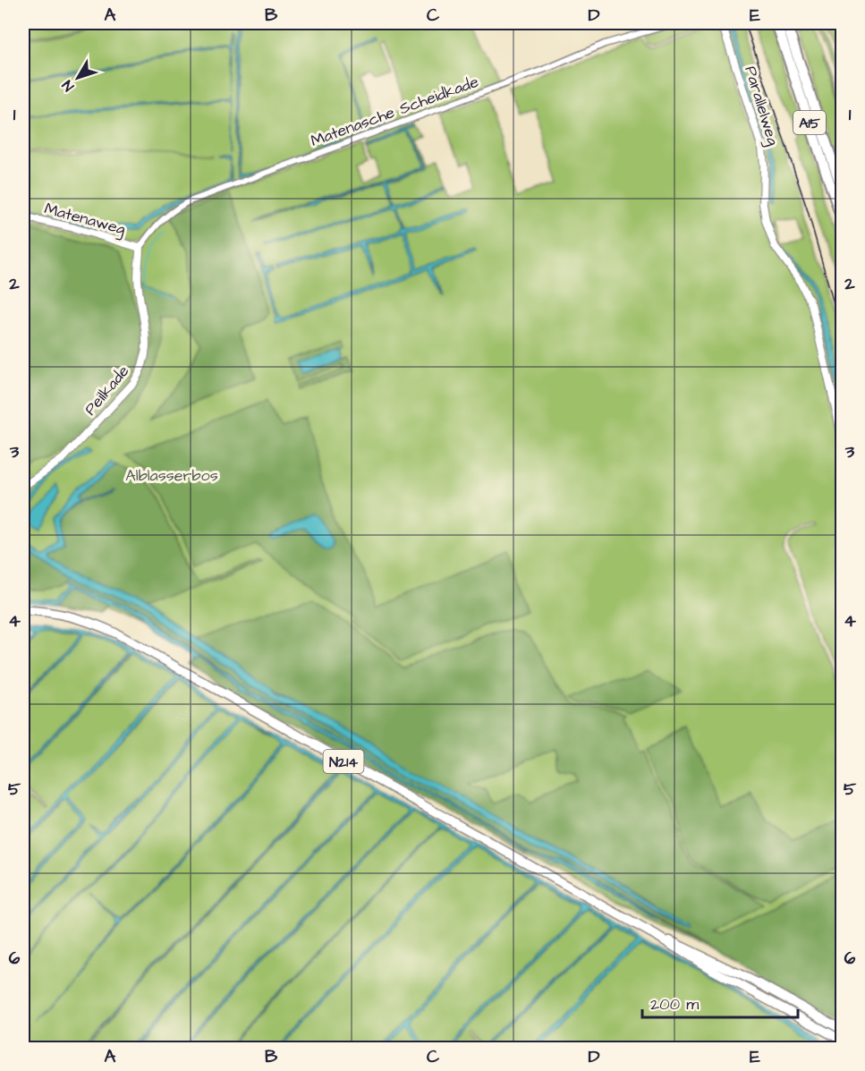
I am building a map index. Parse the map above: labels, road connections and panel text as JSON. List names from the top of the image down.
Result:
{
  "streets": {
    "highway": ["A15"],
    "main road": ["N214"],
    "street": [
      "Parallelweg",
      "Matenasche Scheidkade",
      "Matenaweg",
      "Peilkade"
    ]
  },
  "crossings": [
    ["Matenasche Scheidkade", "Matenaweg"],
    ["Matenasche Scheidkade", "Peilkade"],
    ["Matenaweg", "Peilkade"]
  ],
  "parks": ["Alblasserbos"],
  "scale_bar": "200 m",
  "north": "bottom left",
  "grid": {
    "columns": [
      "A",
      "B",
      "C",
      "D",
      "E"
    ],
    "rows": [
      "1",
      "2",
      "3",
      "4",
      "5",
      "6"
    ]
  }
}
